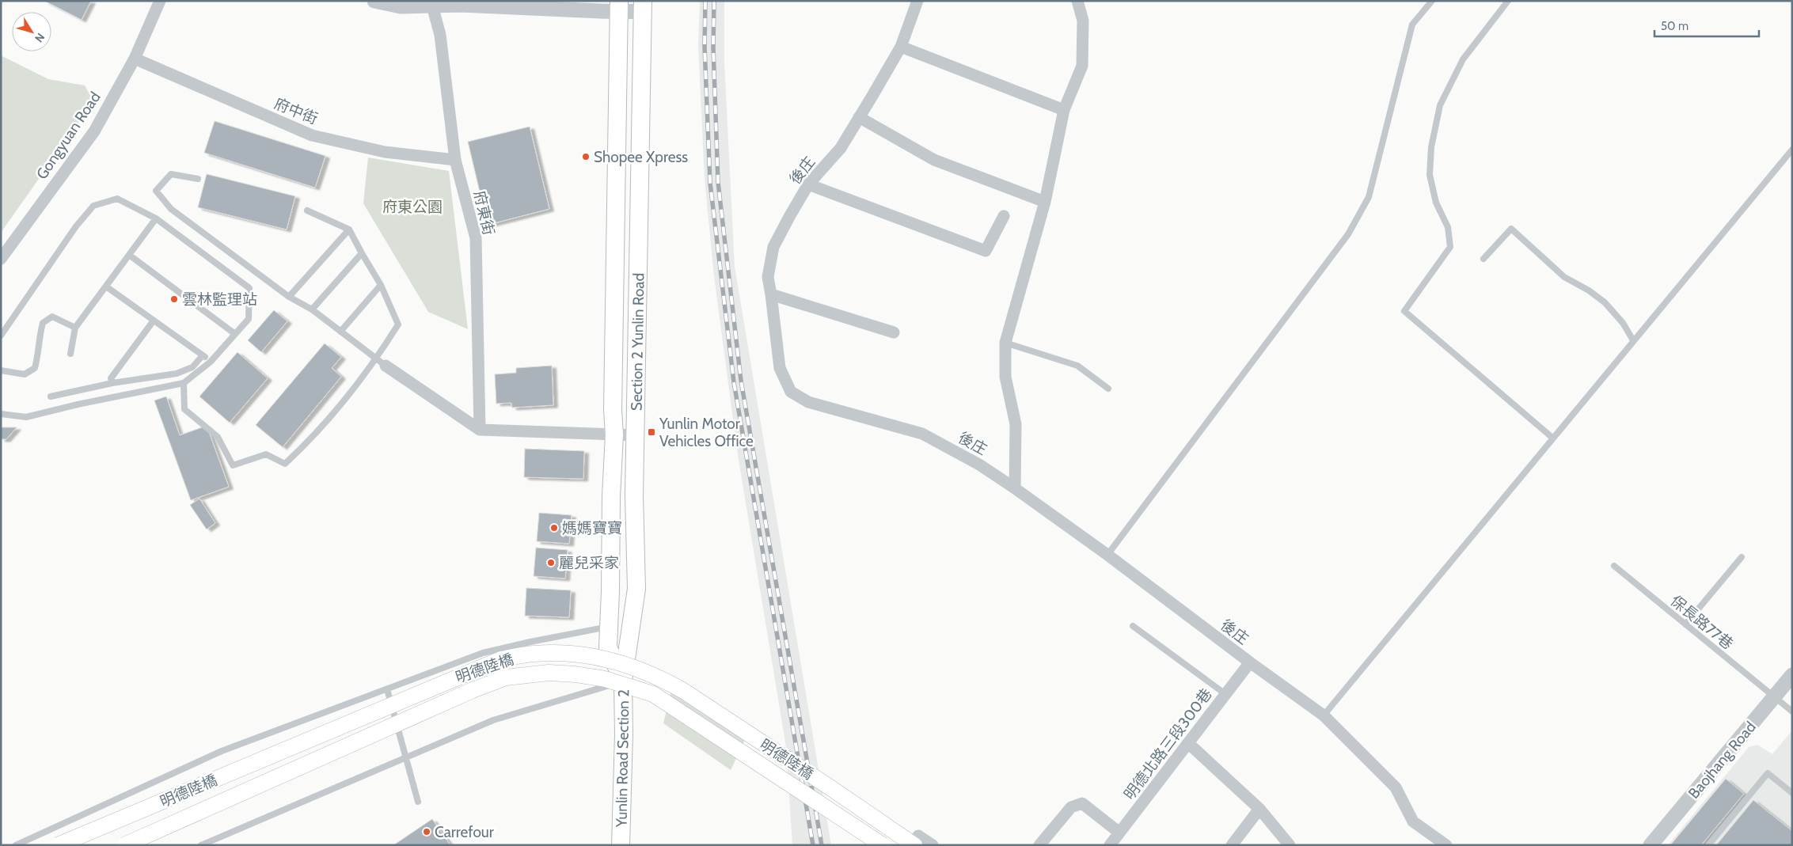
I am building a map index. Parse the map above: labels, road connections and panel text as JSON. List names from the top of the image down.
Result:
{
  "streets": {
    "main road": ["Section 2 Yunlin Road", "明德陸橋", "Yunlin Road Section 2"],
    "street": [
      "府中街",
      "Gongyuan Road",
      "後庄",
      "府東街",
      "明德北路三段300巷",
      "Baojhang Road"
    ],
    "lane": ["保長路77巷"]
  },
  "crossings": [
    ["府中街", "Gongyuan Road"],
    ["府中街", "府東街"],
    ["後庄", "明德北路三段300巷"],
    ["Section 2 Yunlin Road", "Yunlin Road Section 2"],
    ["保長路77巷", "Baojhang Road"]
  ],
  "parks": ["府東公園"],
  "places": {
    "other": [
      "Shopee Xpress",
      "雲林監理站",
      "媽媽寶寶",
      "麗兒采家",
      "Carrefour"
    ],
    "transit": ["Yunlin Motor Vehicles Office"]
  },
  "scale_bar": "50 m",
  "north": "bottom right"
}
